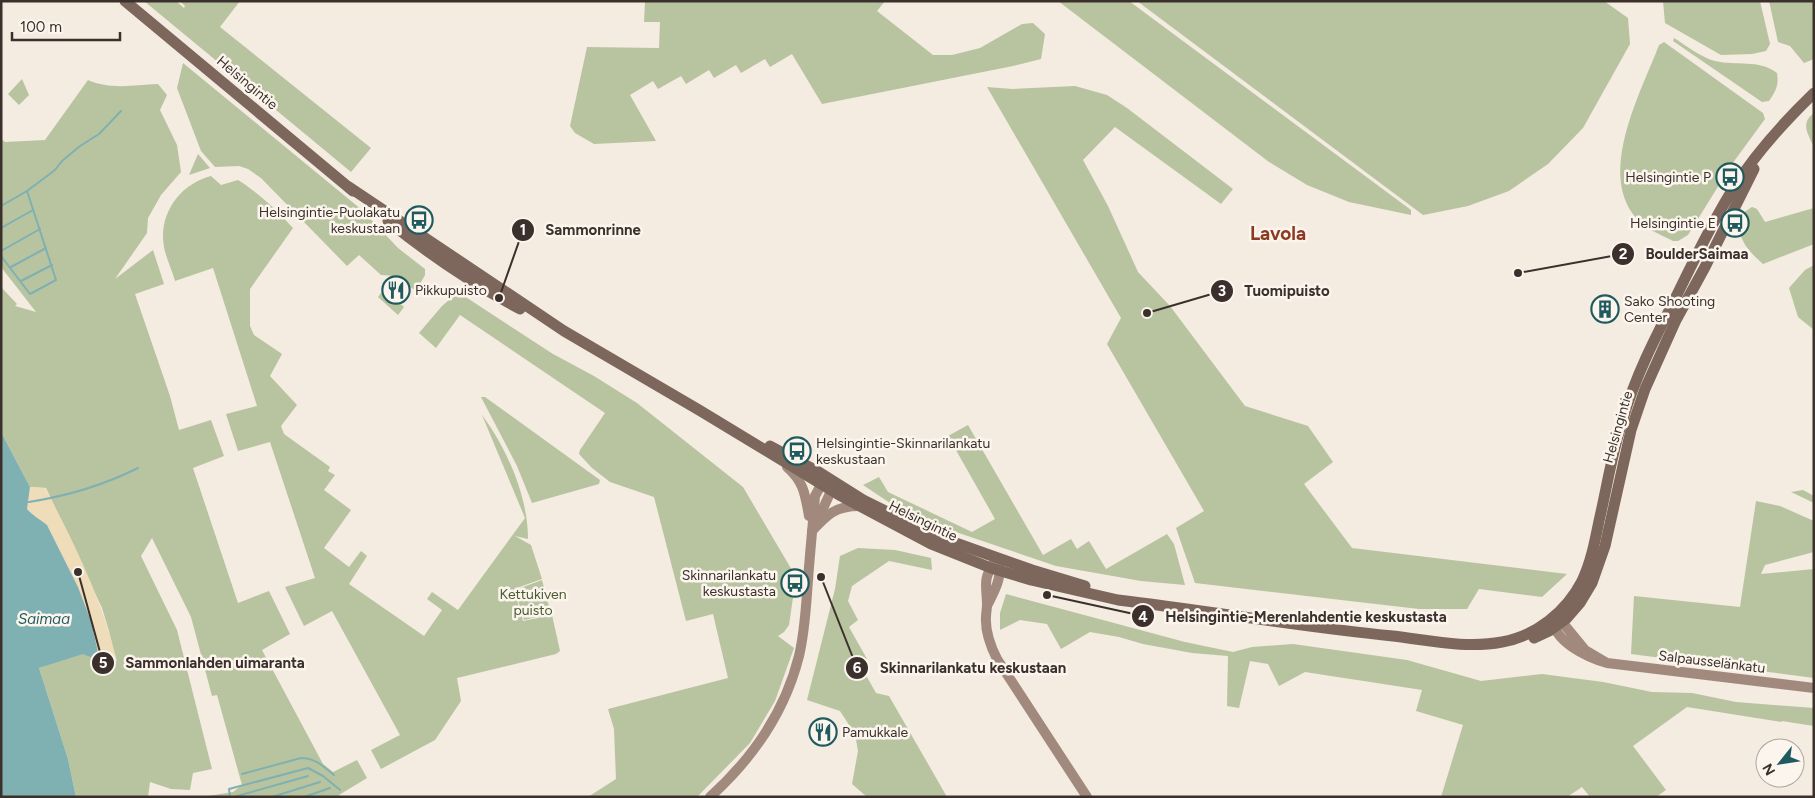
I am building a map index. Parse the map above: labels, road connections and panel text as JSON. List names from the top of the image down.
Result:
{
  "streets": {
    "main road": ["Helsingintie", "Salpausselänkatu"]
  },
  "crossings": [
    ["Helsingintie", "Salpausselänkatu"]
  ],
  "districts": ["Lavola"],
  "water": ["Saimaa"],
  "parks": ["Kettukiven puisto"],
  "places": {
    "bus stop": [
      "Helsingintie P",
      "Helsingintie-Puolakatu keskustaan",
      "Helsingintie E",
      "Helsingintie-Skinnarilankatu keskustaan",
      "Skinnarilankatu keskustasta"
    ],
    "other": [
      "BoulderSaimaa",
      "Sammonrinne",
      "Tuomipuisto",
      "Sammonlahden uimaranta",
      "Skinnarilankatu keskustaan",
      "Helsingintie-Merenlahdentie keskustasta"
    ],
    "restaurant": ["Pikkupuisto", "Pamukkale"],
    "building": ["Sako Shooting Center"]
  },
  "scale_bar": "100 m",
  "north": "bottom left"
}
